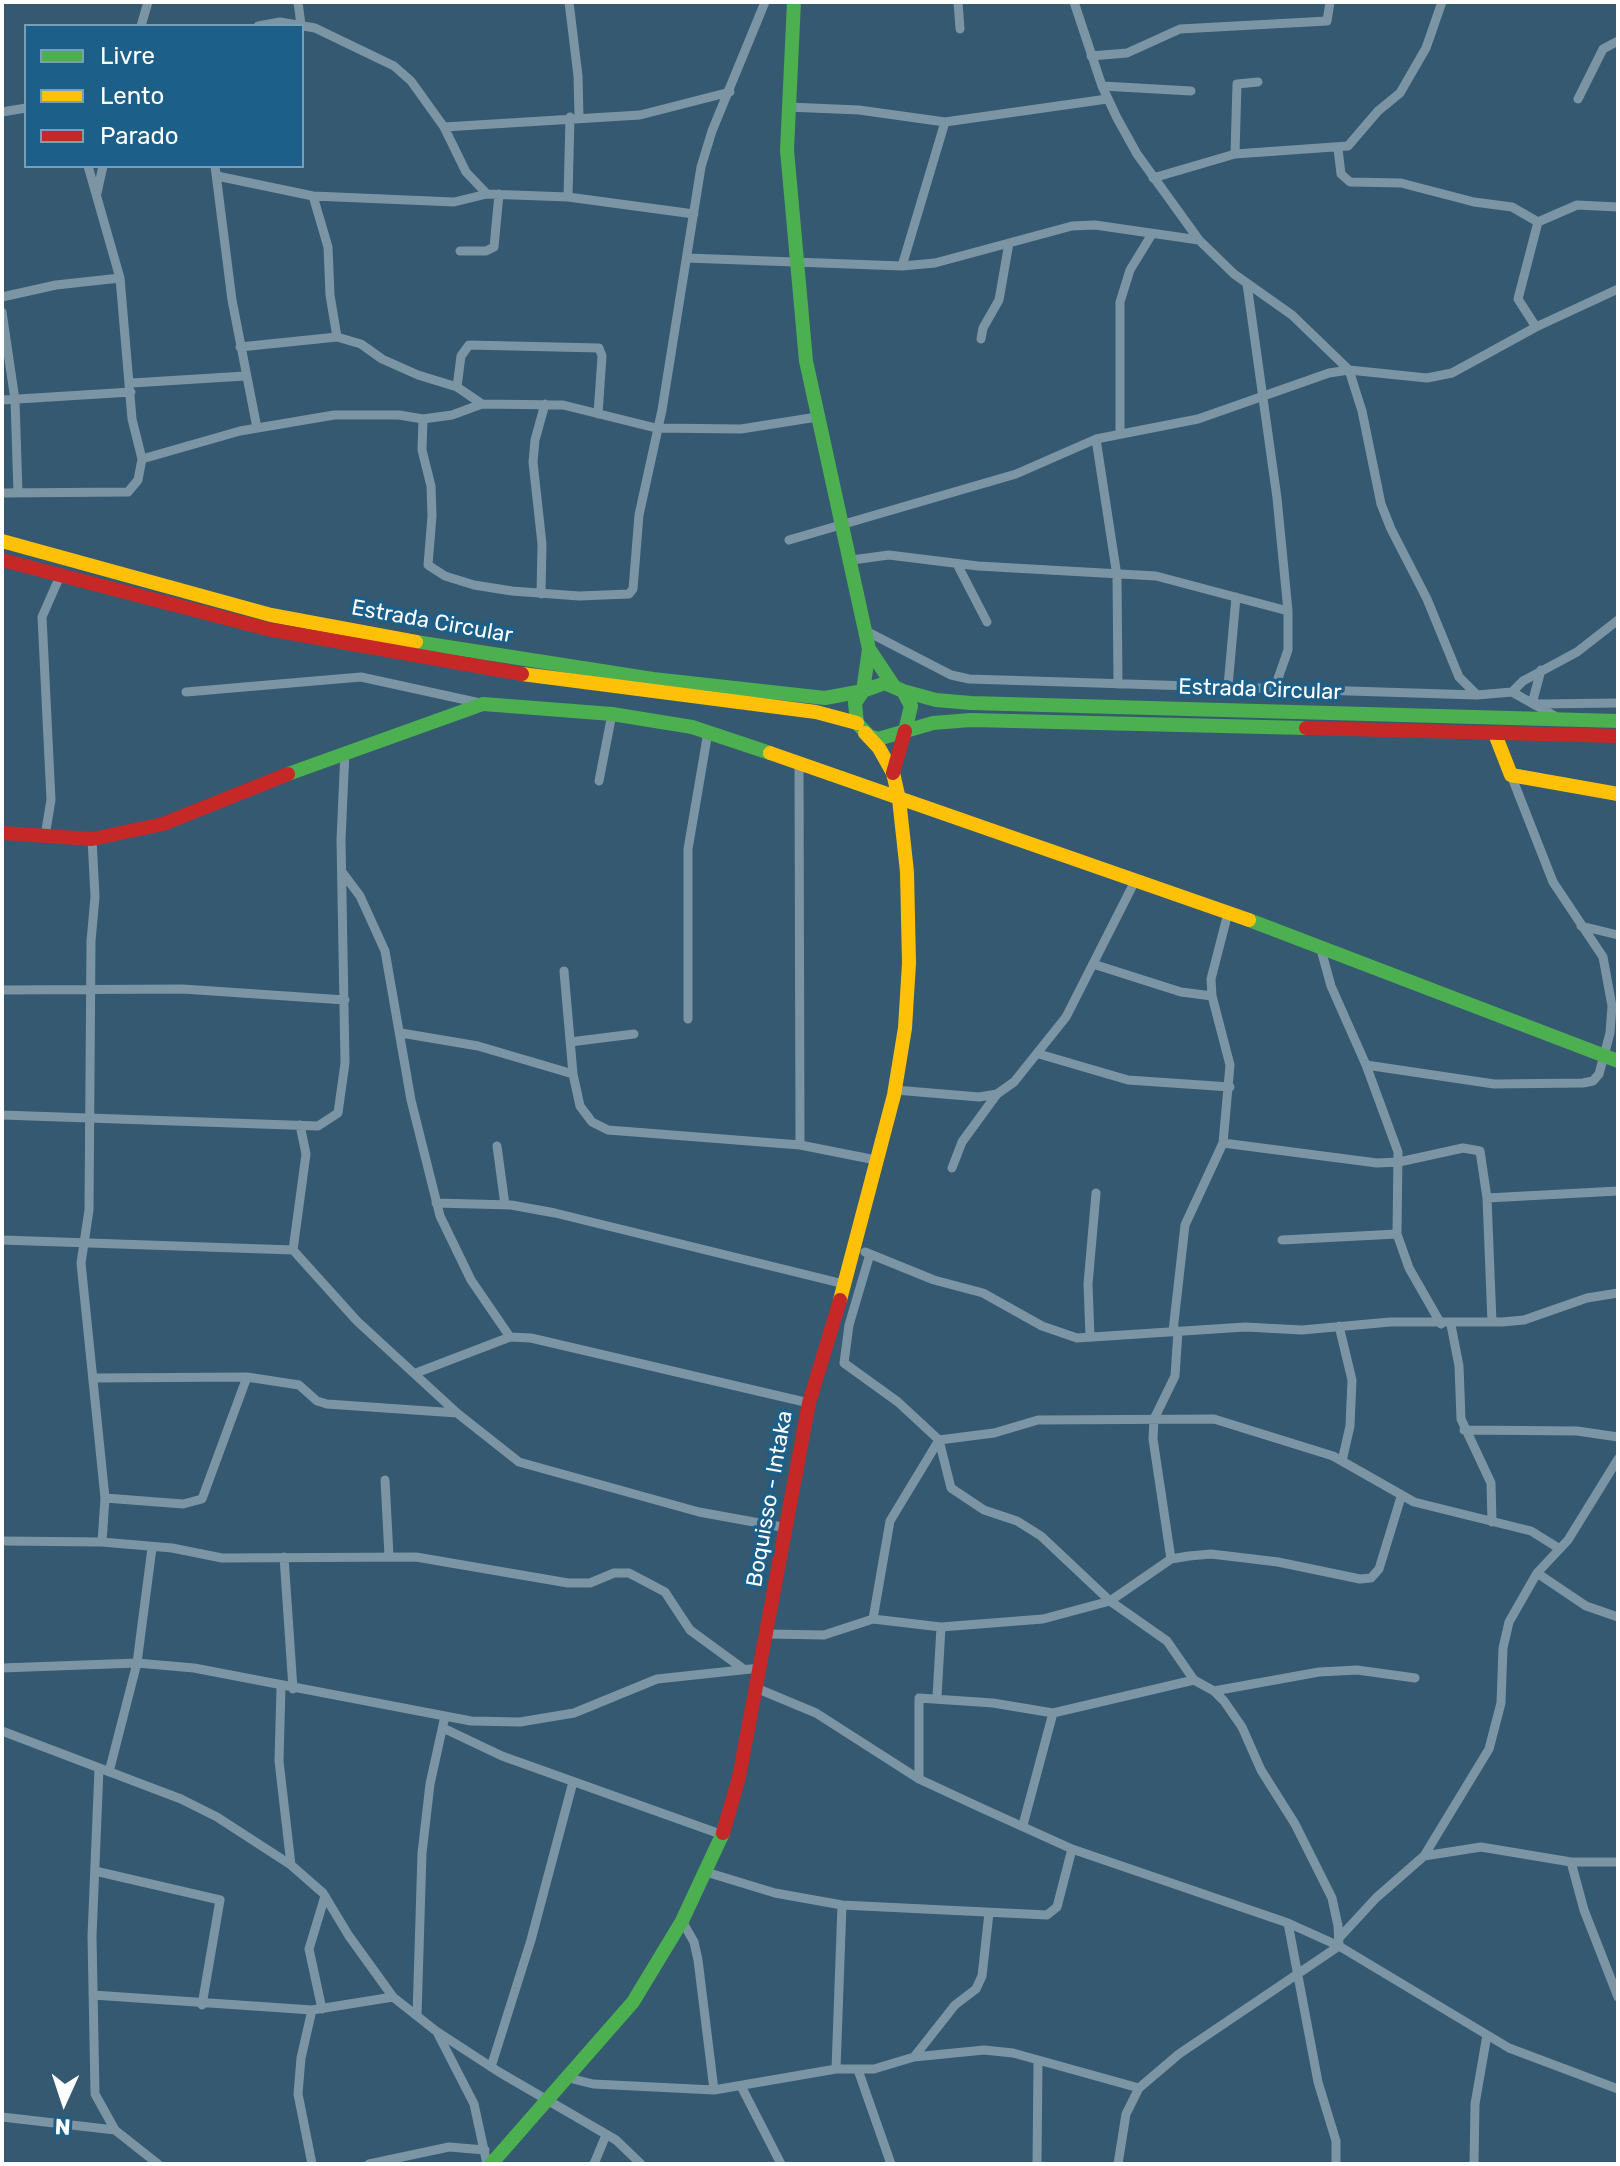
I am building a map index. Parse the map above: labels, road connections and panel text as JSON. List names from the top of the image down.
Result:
{
  "streets": {
    "street": ["Estrada Circular", "Boquisso - Intaka"]
  },
  "legend": ["Livre", "Lento", "Parado"],
  "north": "bottom"
}
